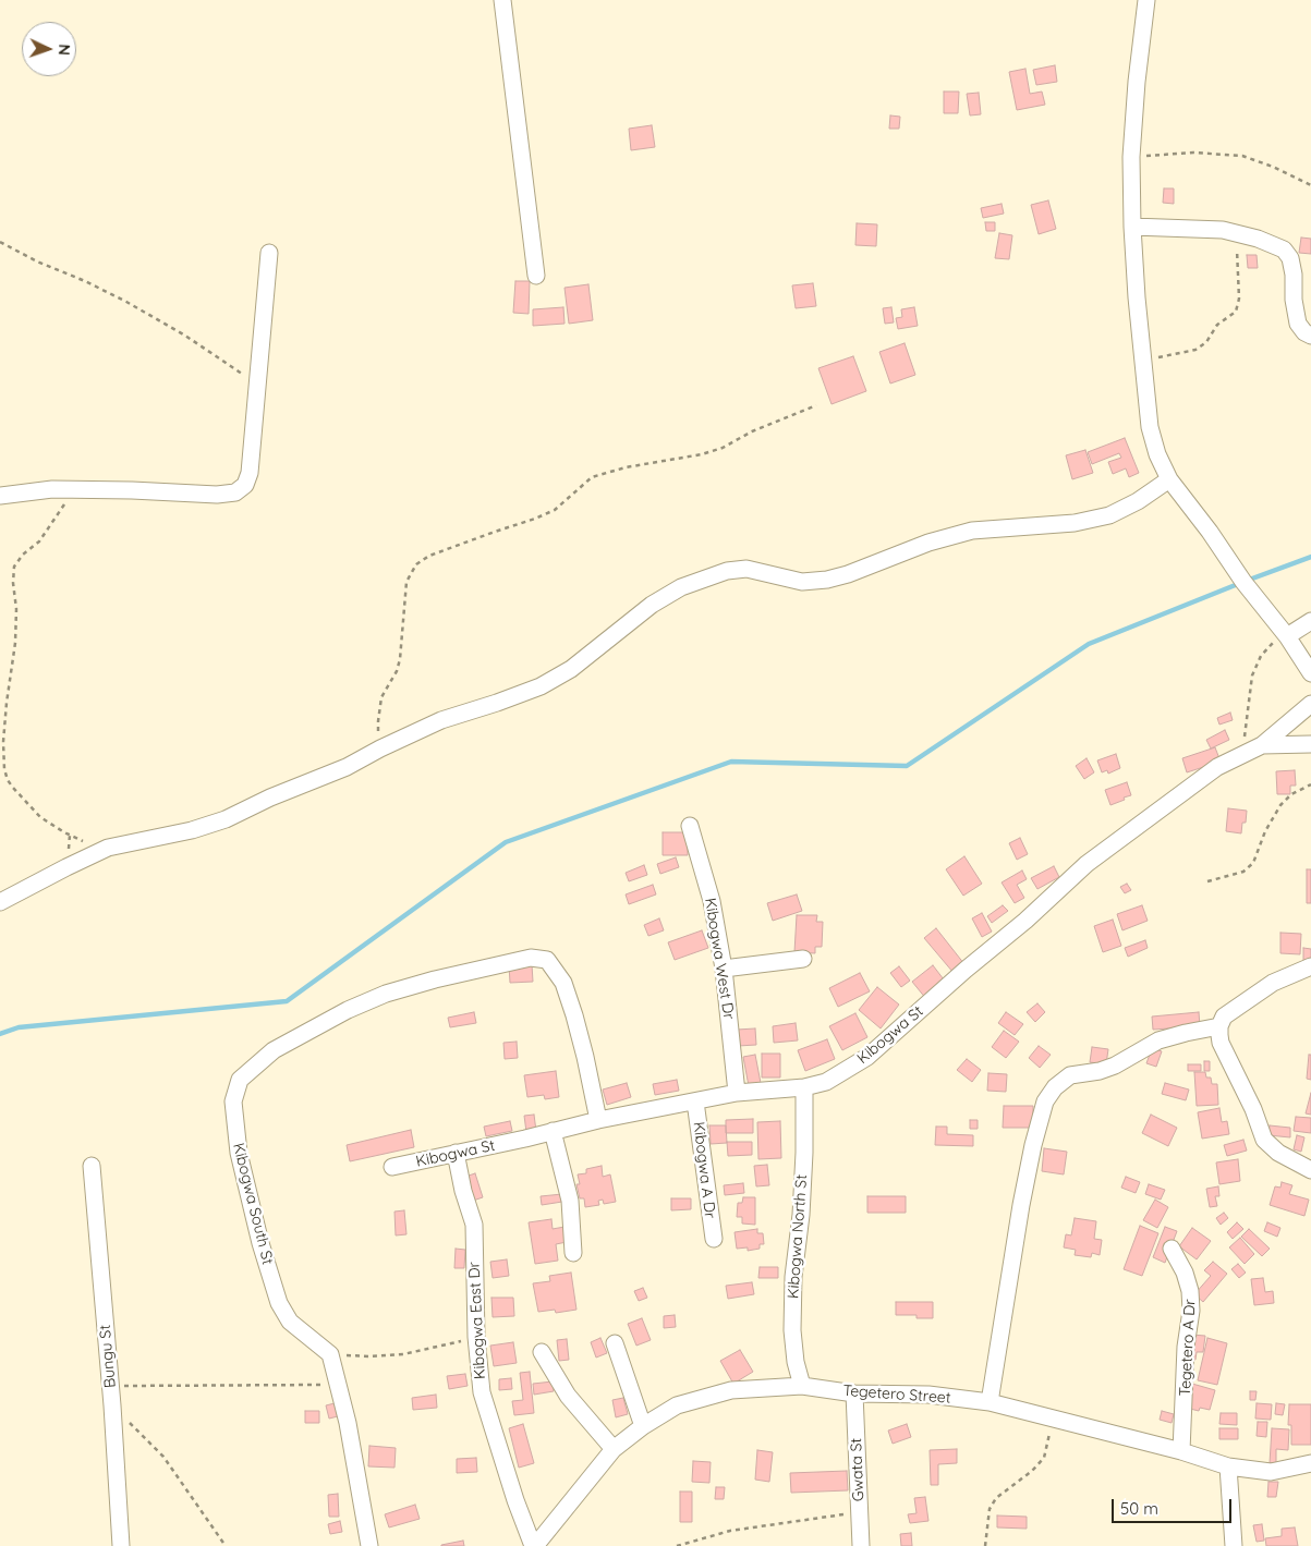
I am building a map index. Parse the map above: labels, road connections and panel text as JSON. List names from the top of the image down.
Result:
{
  "streets": {
    "street": [
      "Kibogwa West Dr",
      "Kibogwa St",
      "Kibogwa A Dr",
      "Kibogwa South St",
      "Kibogwa North St",
      "Kibogwa East Dr",
      "Tegetero A Dr",
      "Bungu St",
      "Tegetero Street",
      "Gwata St"
    ]
  },
  "crossings": [
    ["Kibogwa West Dr", "Kibogwa St"],
    ["Kibogwa St", "Kibogwa A Dr"],
    ["Kibogwa St", "Kibogwa South St"],
    ["Kibogwa St", "Kibogwa North St"],
    ["Kibogwa St", "Kibogwa East Dr"],
    ["Kibogwa North St", "Tegetero Street"],
    ["Kibogwa East Dr", "Tegetero Street"],
    ["Tegetero A Dr", "Tegetero Street"],
    ["Tegetero Street", "Gwata St"]
  ],
  "scale_bar": "50 m",
  "north": "right"
}
